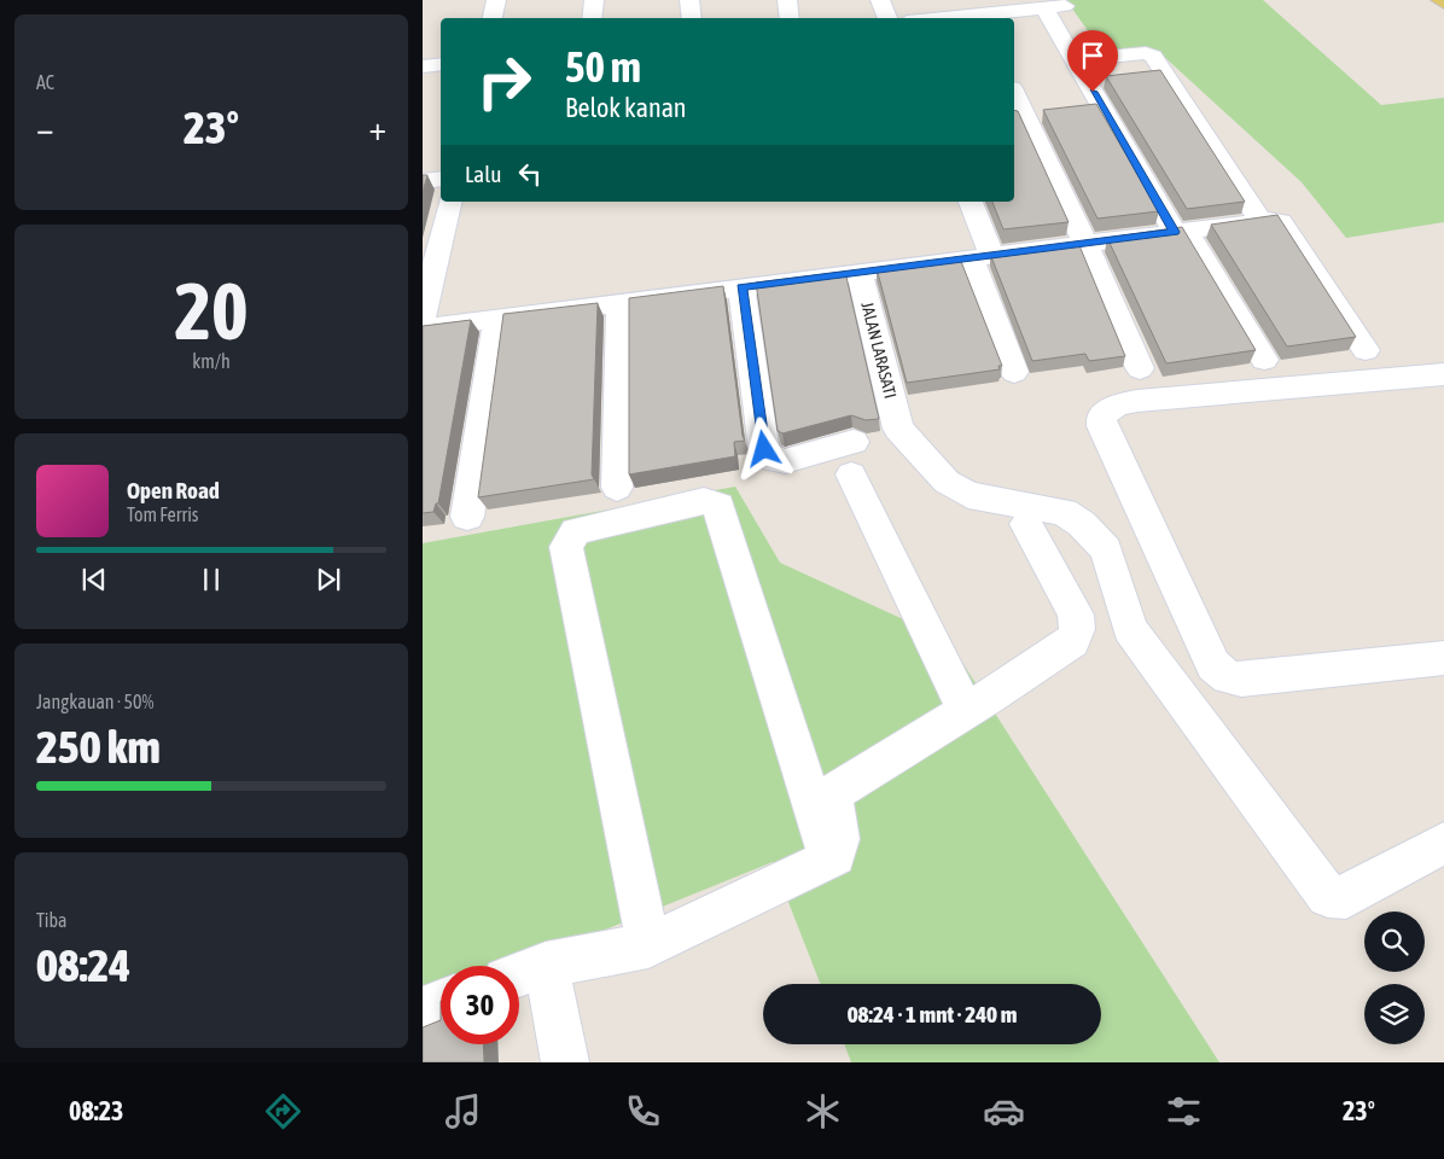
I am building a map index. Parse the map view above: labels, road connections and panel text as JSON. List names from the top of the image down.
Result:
{
  "streets": {
    "street": ["JALAN LARASATI"]
  },
  "page": {
    "tile": [
      "AC",
      ["20", "km/h"],
      ["Jangkauan · 50%", "250 km"],
      ["Tiba", "08:24"]
    ],
    "turn": ["50 m", "Belok kanan"],
    "heat": ["−", "23°", "+"],
    "then": "Lalu",
    "song": ["Open Road", "Tom Ferris"],
    "limit": "30",
    "trip": "08:24 · 1 mnt · 240 m",
    "tabs": ["08:23", "23°"]
  }
}
